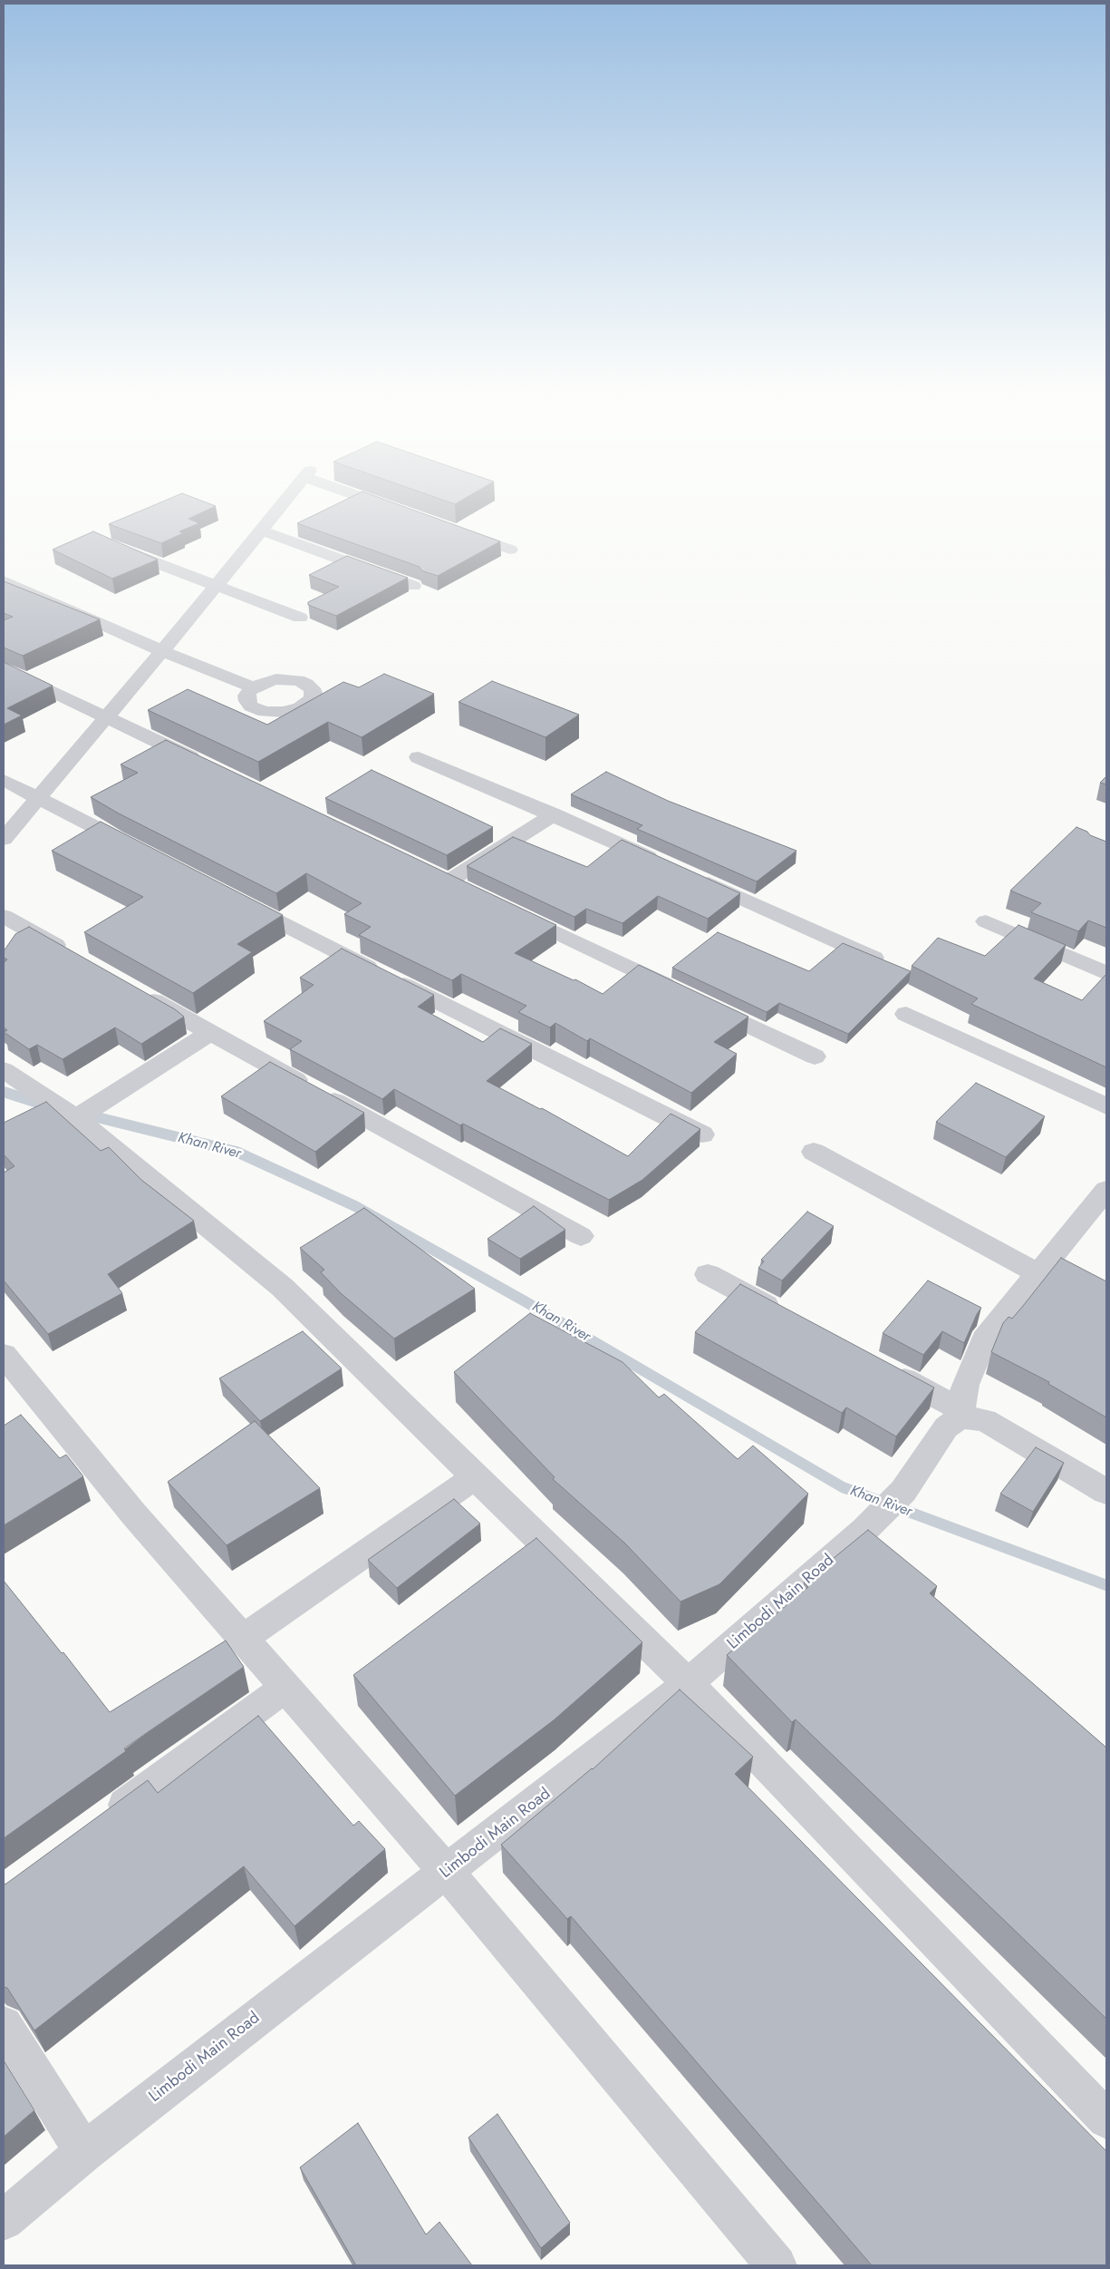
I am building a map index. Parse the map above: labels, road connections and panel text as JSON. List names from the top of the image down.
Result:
{
  "streets": {
    "street": ["Limbodi Main Road"]
  },
  "water": ["Khan River"]
}
